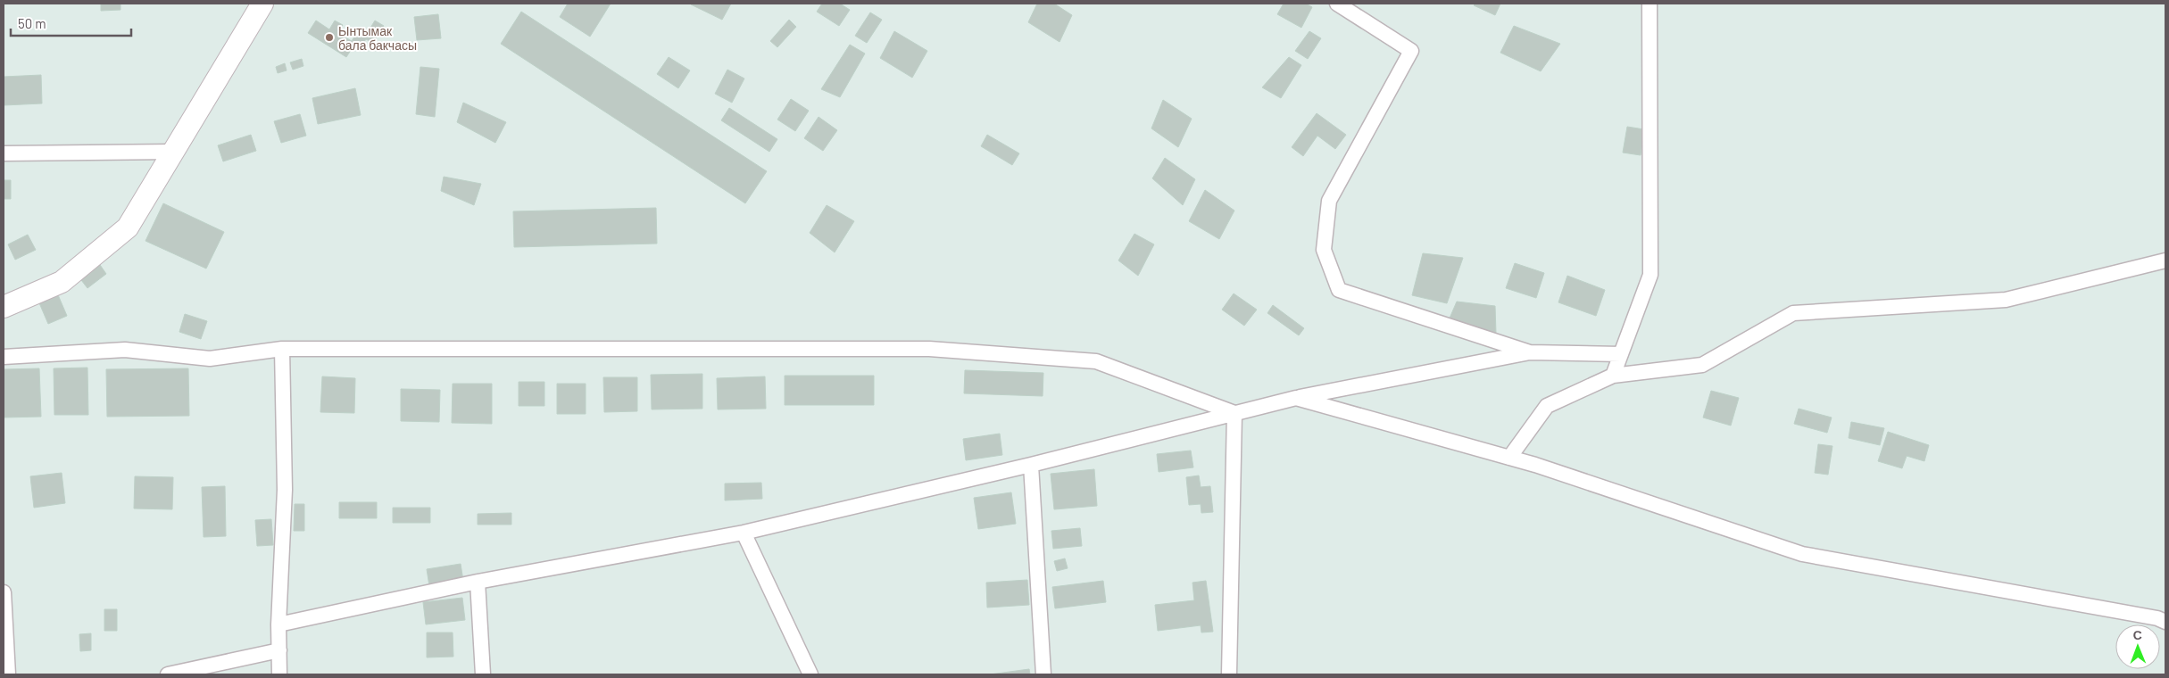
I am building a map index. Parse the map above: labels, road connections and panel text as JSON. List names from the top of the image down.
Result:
{
  "places": ["Ынтымак бала бакчасы"],
  "scale_bar": "50 m",
  "north": "top"
}
